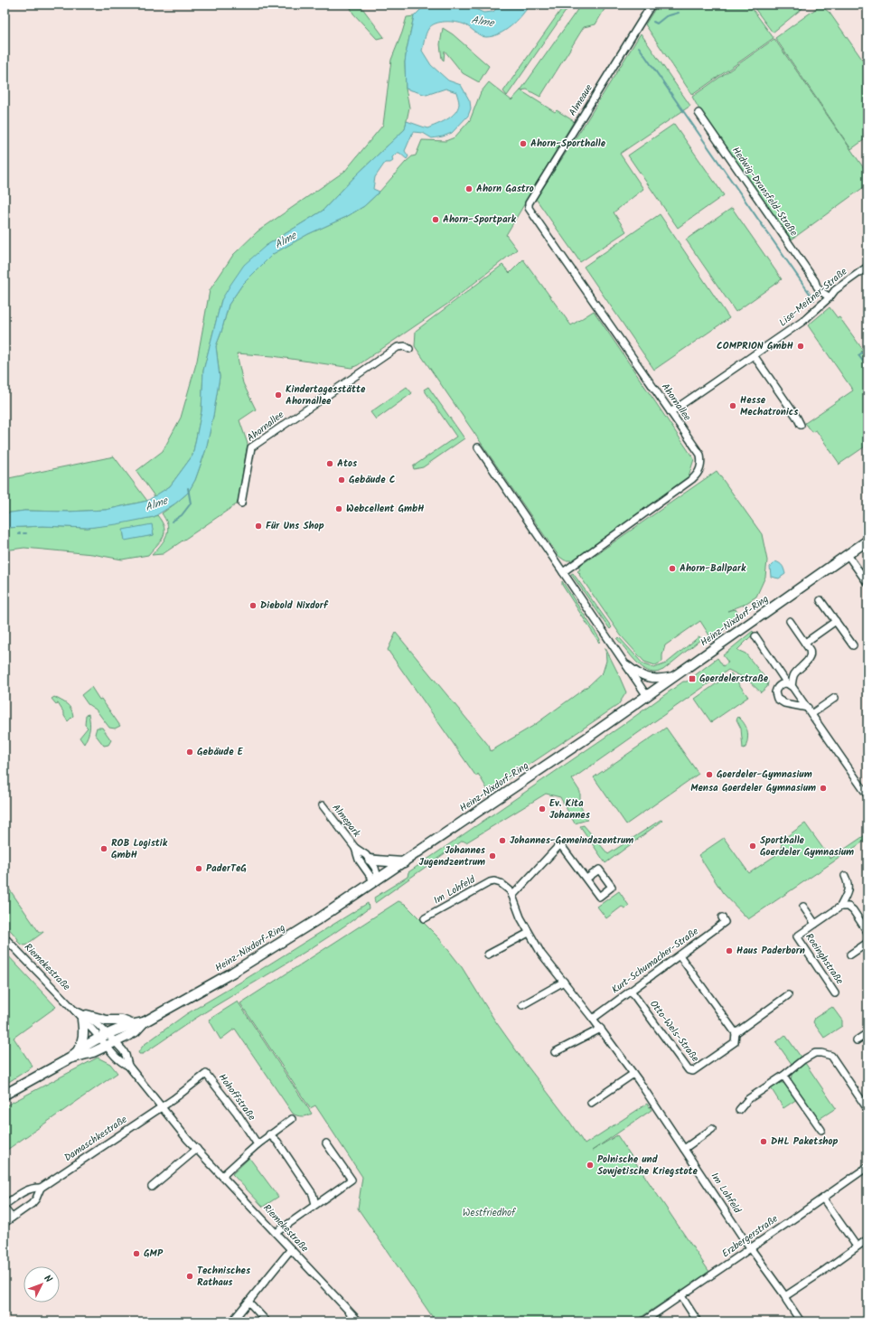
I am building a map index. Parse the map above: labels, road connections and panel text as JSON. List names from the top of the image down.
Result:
{
  "streets": {
    "main road": ["Heinz-Nixdorf-Ring"],
    "street": [
      "Almeaue",
      "Hedwig-Dransfeld-Straße",
      "Lise-Meitner-Straße",
      "Ahornallee",
      "Almepark",
      "Im Lohfeld",
      "Roeinghstraße",
      "Kurt-Schumacher-Straße",
      "Riemekestraße",
      "Otto-Wels-Straße",
      "Hohoffstraße",
      "Damaschkestraße",
      "Erzbergerstraße"
    ]
  },
  "crossings": [
    ["Almeaue", "Ahornallee"],
    ["Hedwig-Dransfeld-Straße", "Lise-Meitner-Straße"],
    ["Lise-Meitner-Straße", "Ahornallee"],
    ["Heinz-Nixdorf-Ring", "Almepark"],
    ["Heinz-Nixdorf-Ring", "Riemekestraße"],
    ["Im Lohfeld", "Kurt-Schumacher-Straße"],
    ["Im Lohfeld", "Erzbergerstraße"],
    ["Kurt-Schumacher-Straße", "Otto-Wels-Straße"],
    ["Riemekestraße", "Hohoffstraße"],
    ["Riemekestraße", "Damaschkestraße"],
    ["Hohoffstraße", "Damaschkestraße"]
  ],
  "water": ["Alme"],
  "parks": ["Westfriedhof"],
  "places": {
    "other": [
      "Ahorn-Sporthalle",
      "Ahorn Gastro",
      "Ahorn-Sportpark",
      "COMPRION GmbH",
      "Kindertagesstätte Ahornallee",
      "Hesse Mechatronics",
      "Atos",
      "Gebäude C",
      "Webcellent GmbH",
      "Für Uns Shop",
      "Ahorn-Ballpark",
      "Diebold Nixdorf",
      "Gebäude E",
      "Goerdeler-Gymnasium",
      "Mensa Goerdeler Gymnasium",
      "Ev. Kita Johannes",
      "Johannes-Gemeindezentrum",
      "Sporthalle Goerdeler Gymnasium",
      "ROB Logistik GmbH",
      "Johannes Jugendzentrum",
      "PaderTeG",
      "Haus Paderborn",
      "DHL Paketshop",
      "Polnische und Sowjetische Kriegstote",
      "GMP",
      "Technisches Rathaus"
    ],
    "transit": ["Goerdelerstraße"]
  },
  "north": "top right"
}
